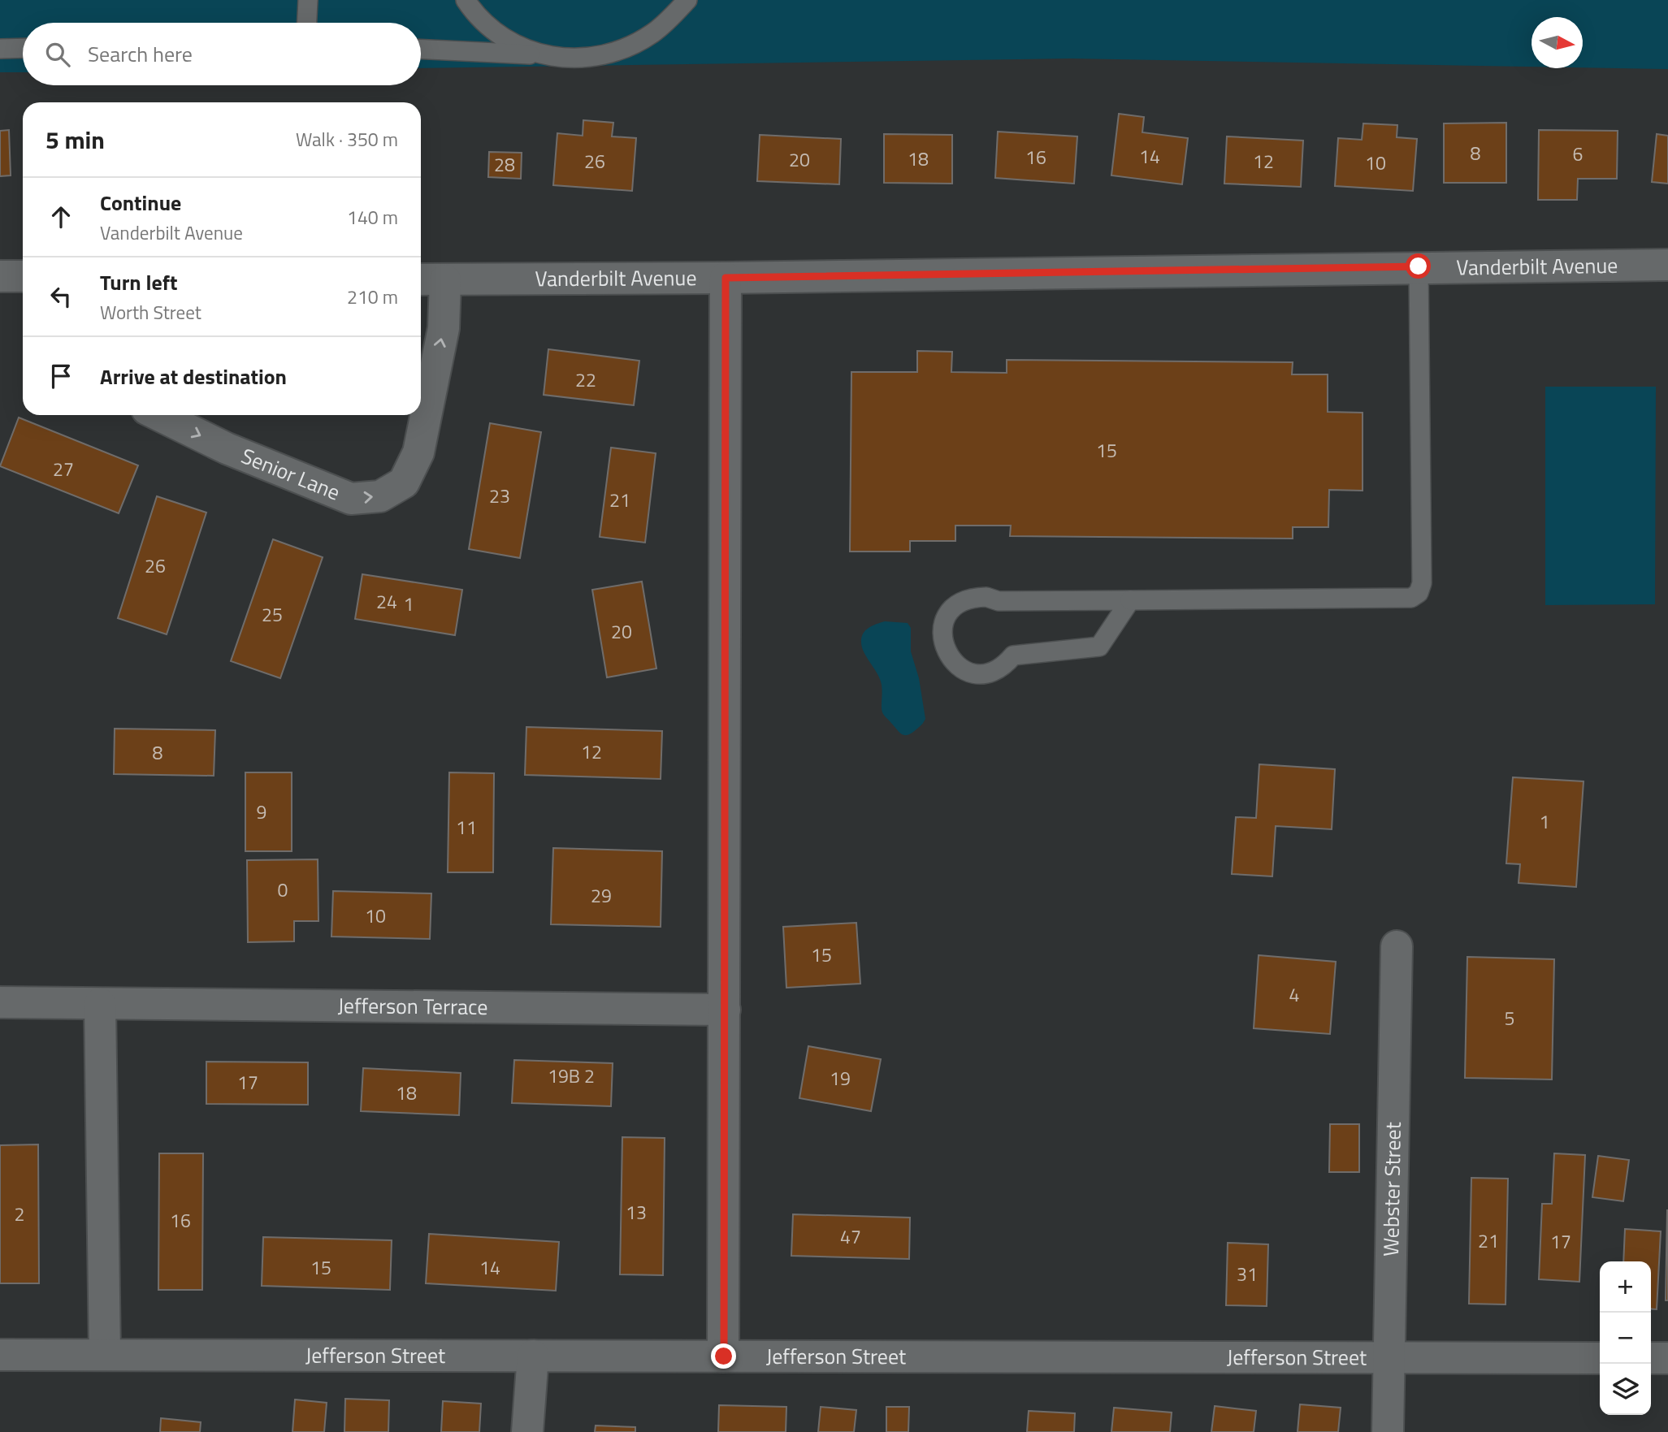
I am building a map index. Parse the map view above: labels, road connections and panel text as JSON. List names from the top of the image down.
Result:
{
  "streets": {
    "street": [
      "Vanderbilt Avenue",
      "Senior Lane",
      "Jefferson Terrace",
      "Webster Street",
      "Jefferson Street"
    ]
  },
  "crossings": [
    ["Vanderbilt Avenue", "Senior Lane"],
    ["Webster Street", "Jefferson Street"]
  ],
  "house_numbers": [
    "8",
    "6",
    "14",
    "16",
    "18",
    "20",
    "26",
    "12",
    "10",
    "28",
    "22",
    "15",
    "27",
    "23",
    "21",
    "26",
    "24",
    "1",
    "25",
    "20",
    "12",
    "8",
    "9",
    "1",
    "11",
    "0",
    "29",
    "10",
    "15",
    "4",
    "5",
    "19B 2",
    "19",
    "17",
    "18",
    "13",
    "2",
    "16",
    "47",
    "21",
    "17",
    "15",
    "14",
    "31"
  ],
  "north": "right",
  "page": {
    "search": "Search here",
    "heading": ["5 min", "Walk · 350 m"],
    "list": [
      ["Continue", "Vanderbilt Avenue", "140 m"],
      ["Turn left", "Worth Street", "210 m"],
      "Arrive at destination"
    ],
    "map_buttons": ["+", "−"]
  }
}
